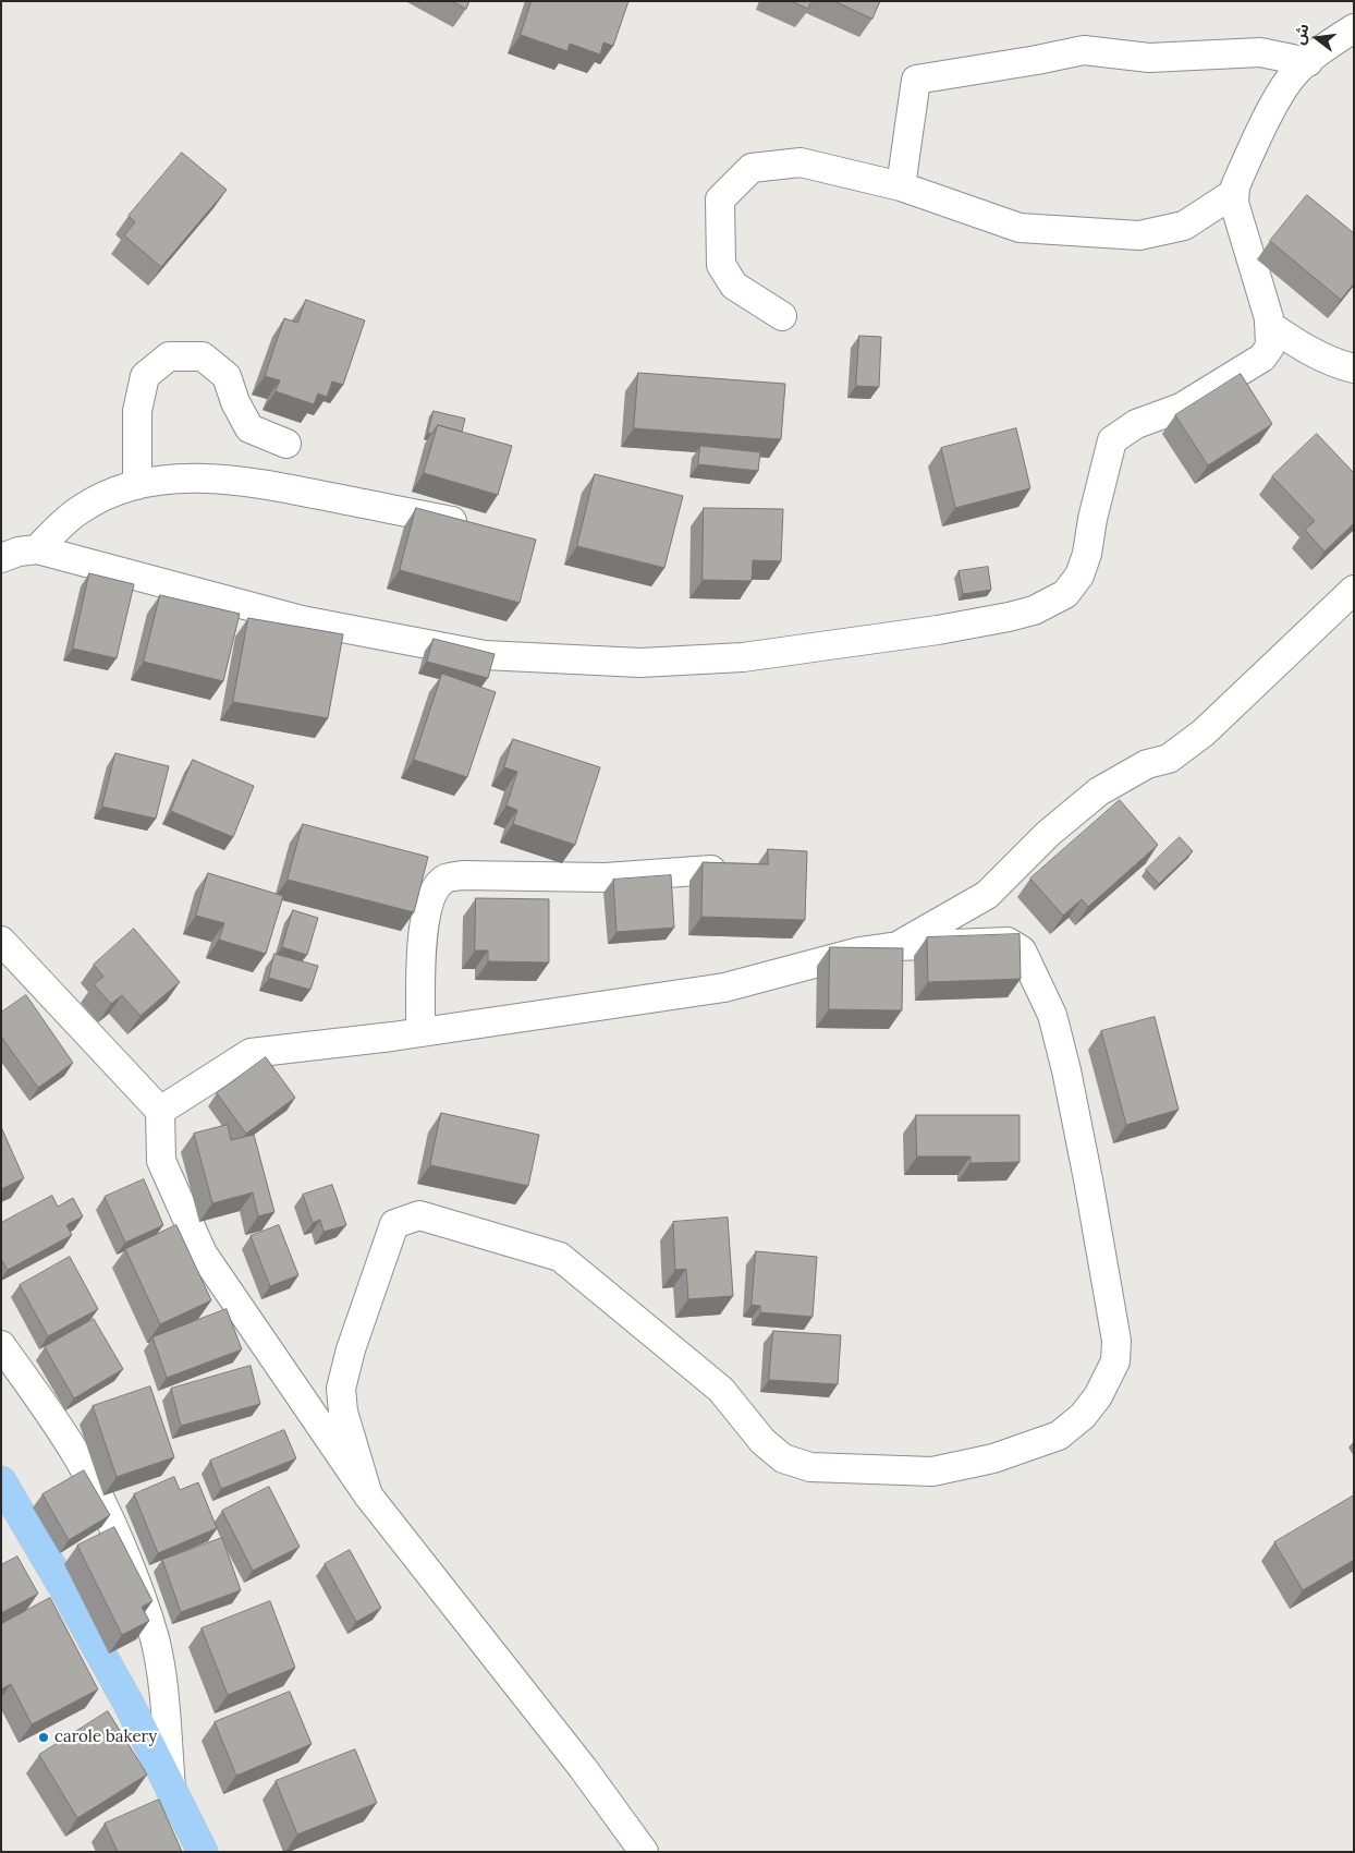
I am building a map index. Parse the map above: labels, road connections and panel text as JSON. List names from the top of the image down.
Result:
{
  "places": ["carole bakery"],
  "north": "left"
}
